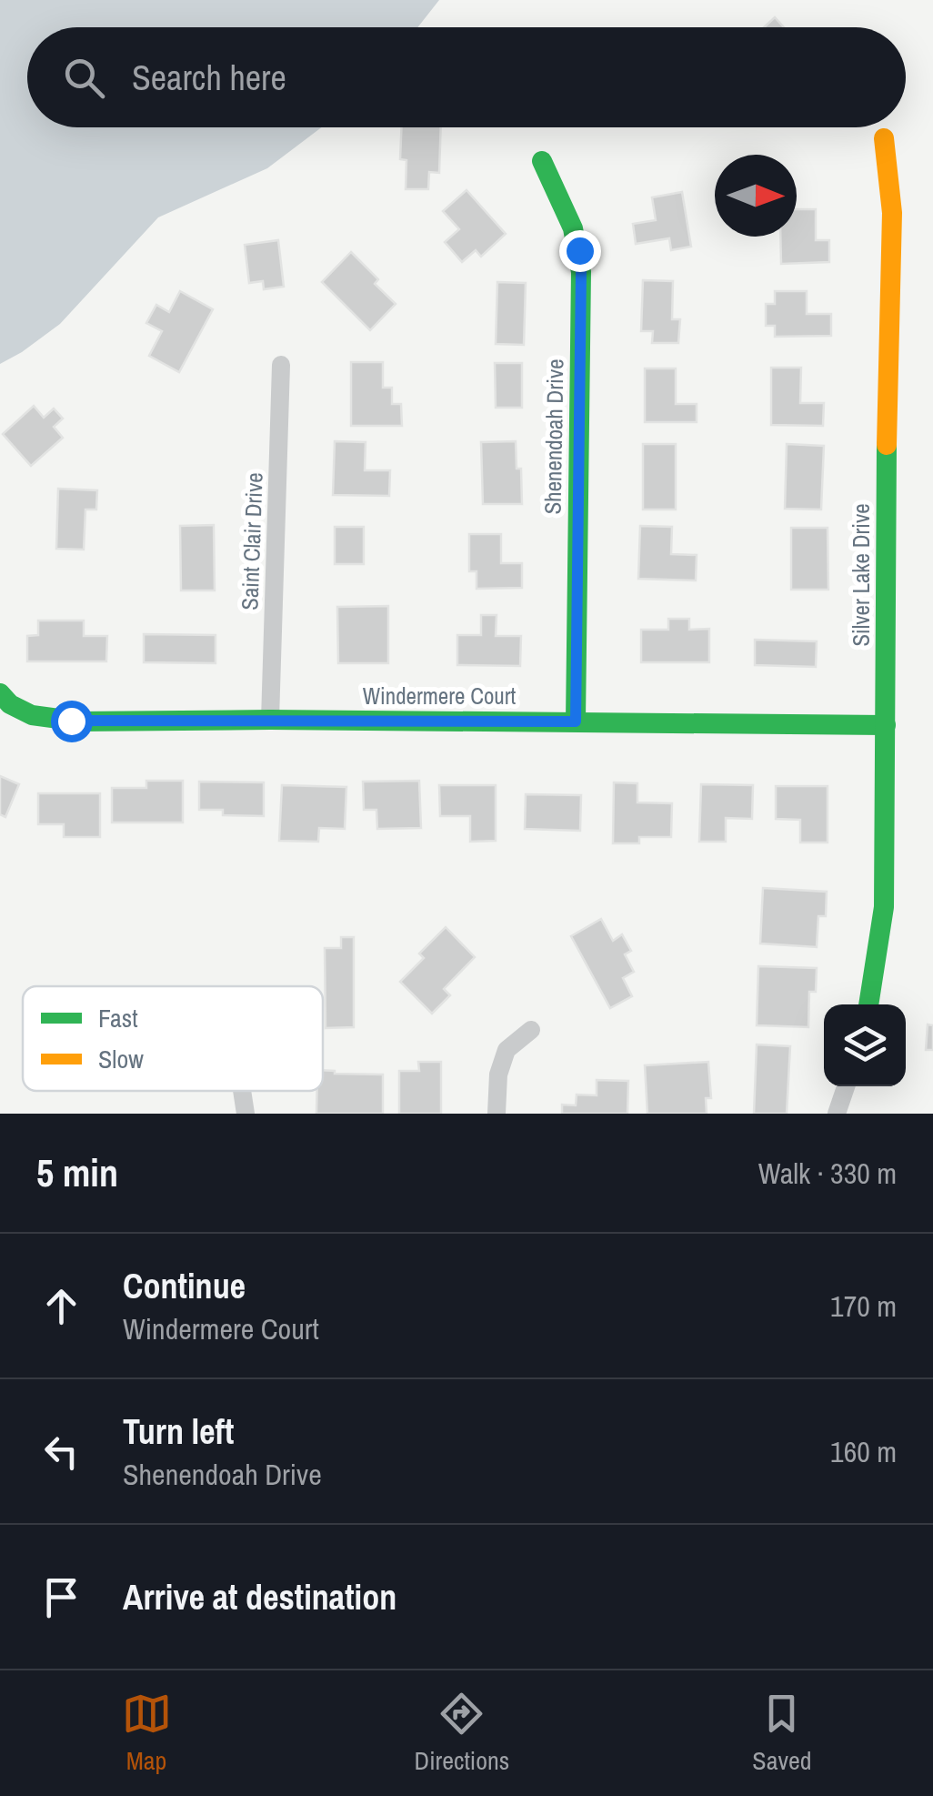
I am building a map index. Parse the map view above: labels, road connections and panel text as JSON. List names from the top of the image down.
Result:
{
  "streets": {
    "street": [
      "Shenendoah Drive",
      "Saint Clair Drive",
      "Silver Lake Drive",
      "Windermere Court"
    ]
  },
  "crossings": [
    ["Shenendoah Drive", "Windermere Court"],
    ["Saint Clair Drive", "Windermere Court"],
    ["Silver Lake Drive", "Windermere Court"]
  ],
  "legend": ["Fast", "Slow"],
  "north": "right",
  "page": {
    "search": "Search here",
    "heading": ["5 min", "Walk · 330 m"],
    "list": [
      ["Continue", "Windermere Court", "170 m"],
      ["Turn left", "Shenendoah Drive", "160 m"],
      "Arrive at destination"
    ],
    "nav": ["Map", "Directions", "Saved"]
  }
}
